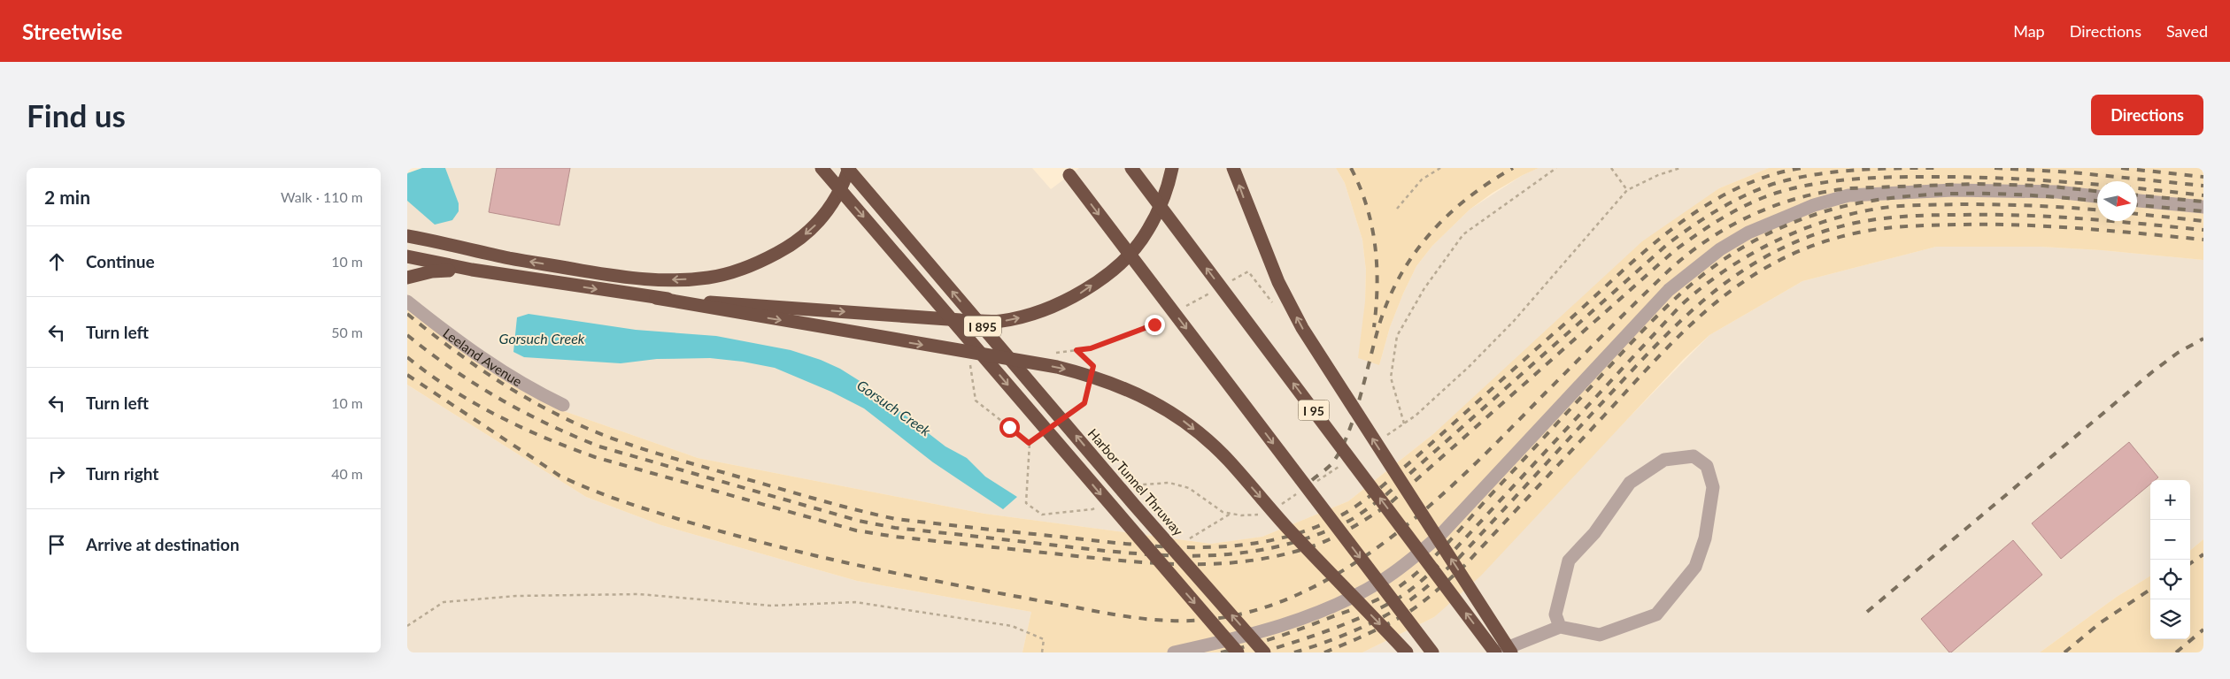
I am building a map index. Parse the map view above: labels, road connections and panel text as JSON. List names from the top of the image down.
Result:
{
  "streets": {
    "highway": ["I 895", "I 95", "Harbor Tunnel Thruway"],
    "lane": ["Leeland Avenue"]
  },
  "water": ["Gorsuch Creek"],
  "north": "right",
  "page": {
    "header": "Streetwise",
    "nav": ["Map", "Directions", "Saved"],
    "buttons": "Directions",
    "title": "Find us",
    "heading": ["2 min", "Walk · 110 m"],
    "list": [
      ["Continue", "10 m"],
      ["Turn left", "50 m"],
      ["Turn left", "10 m"],
      ["Turn right", "40 m"],
      "Arrive at destination"
    ],
    "map_buttons": ["+", "−"]
  }
}
